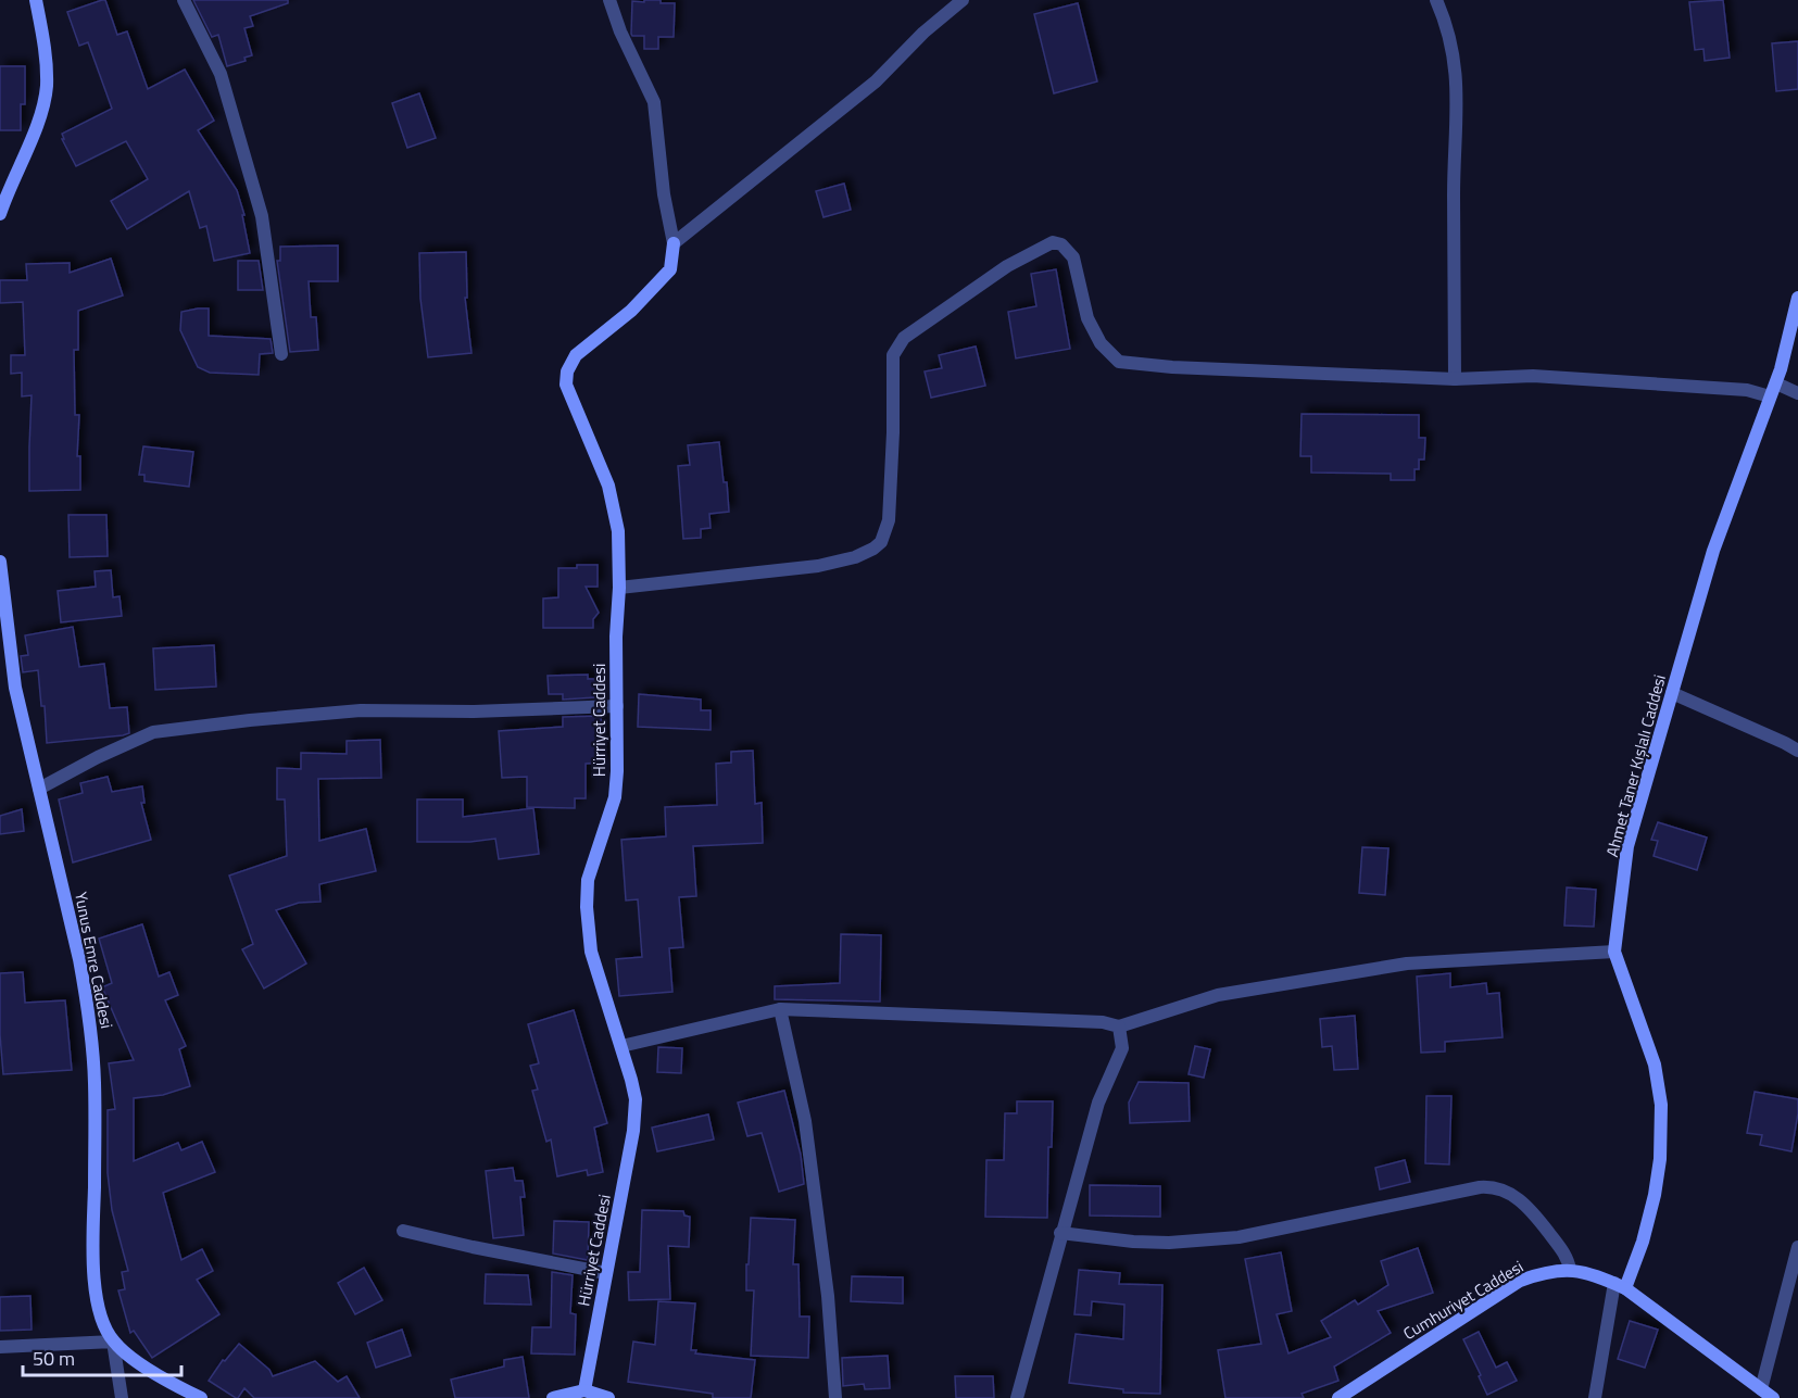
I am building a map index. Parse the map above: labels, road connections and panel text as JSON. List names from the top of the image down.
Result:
{
  "streets": {
    "street": [
      "Hürriyet Caddesi",
      "Ahmet Taner Kışlalı Caddesi",
      "Yunus Emre Caddesi",
      "Cumhuriyet Caddesi"
    ]
  },
  "crossings": [
    ["Ahmet Taner Kışlalı Caddesi", "Cumhuriyet Caddesi"]
  ],
  "scale_bar": "50 m"
}
